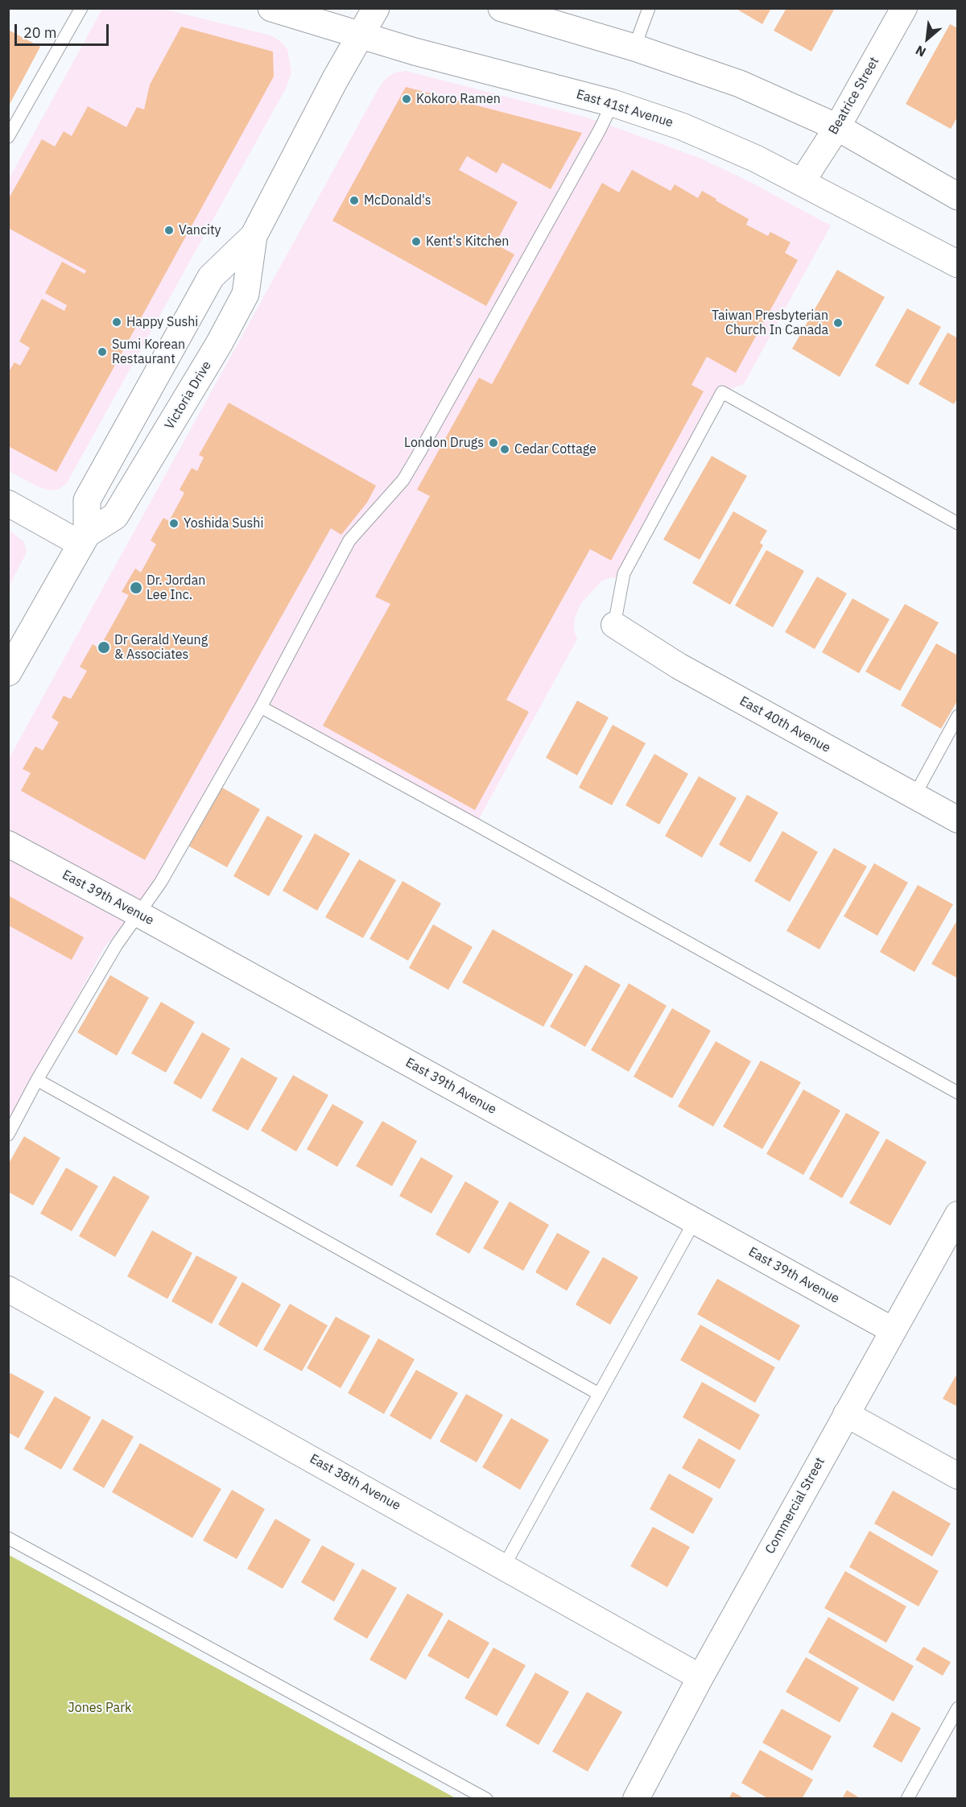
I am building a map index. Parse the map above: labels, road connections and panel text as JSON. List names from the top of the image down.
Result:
{
  "streets": {
    "main road": ["East 41st Avenue", "Victoria Drive"],
    "street": [
      "Beatrice Street",
      "East 40th Avenue",
      "East 39th Avenue",
      "East 38th Avenue",
      "Commercial Street"
    ]
  },
  "crossings": [
    ["Beatrice Street", "East 41st Avenue"],
    ["East 41st Avenue", "Victoria Drive"],
    ["East 39th Avenue", "Commercial Street"],
    ["East 38th Avenue", "Commercial Street"]
  ],
  "parks": ["Jones Park"],
  "places": [
    "Kokoro Ramen",
    "McDonald's",
    "Vancity",
    "Kent's Kitchen",
    "Happy Sushi",
    "Taiwan Presbyterian Church In Canada",
    "Sumi Korean Restaurant",
    "London Drugs",
    "Cedar Cottage",
    "Yoshida Sushi",
    "Dr. Jordan Lee Inc.",
    "Dr Gerald Yeung & Associates"
  ],
  "scale_bar": "20 m",
  "north": "bottom left"
}
